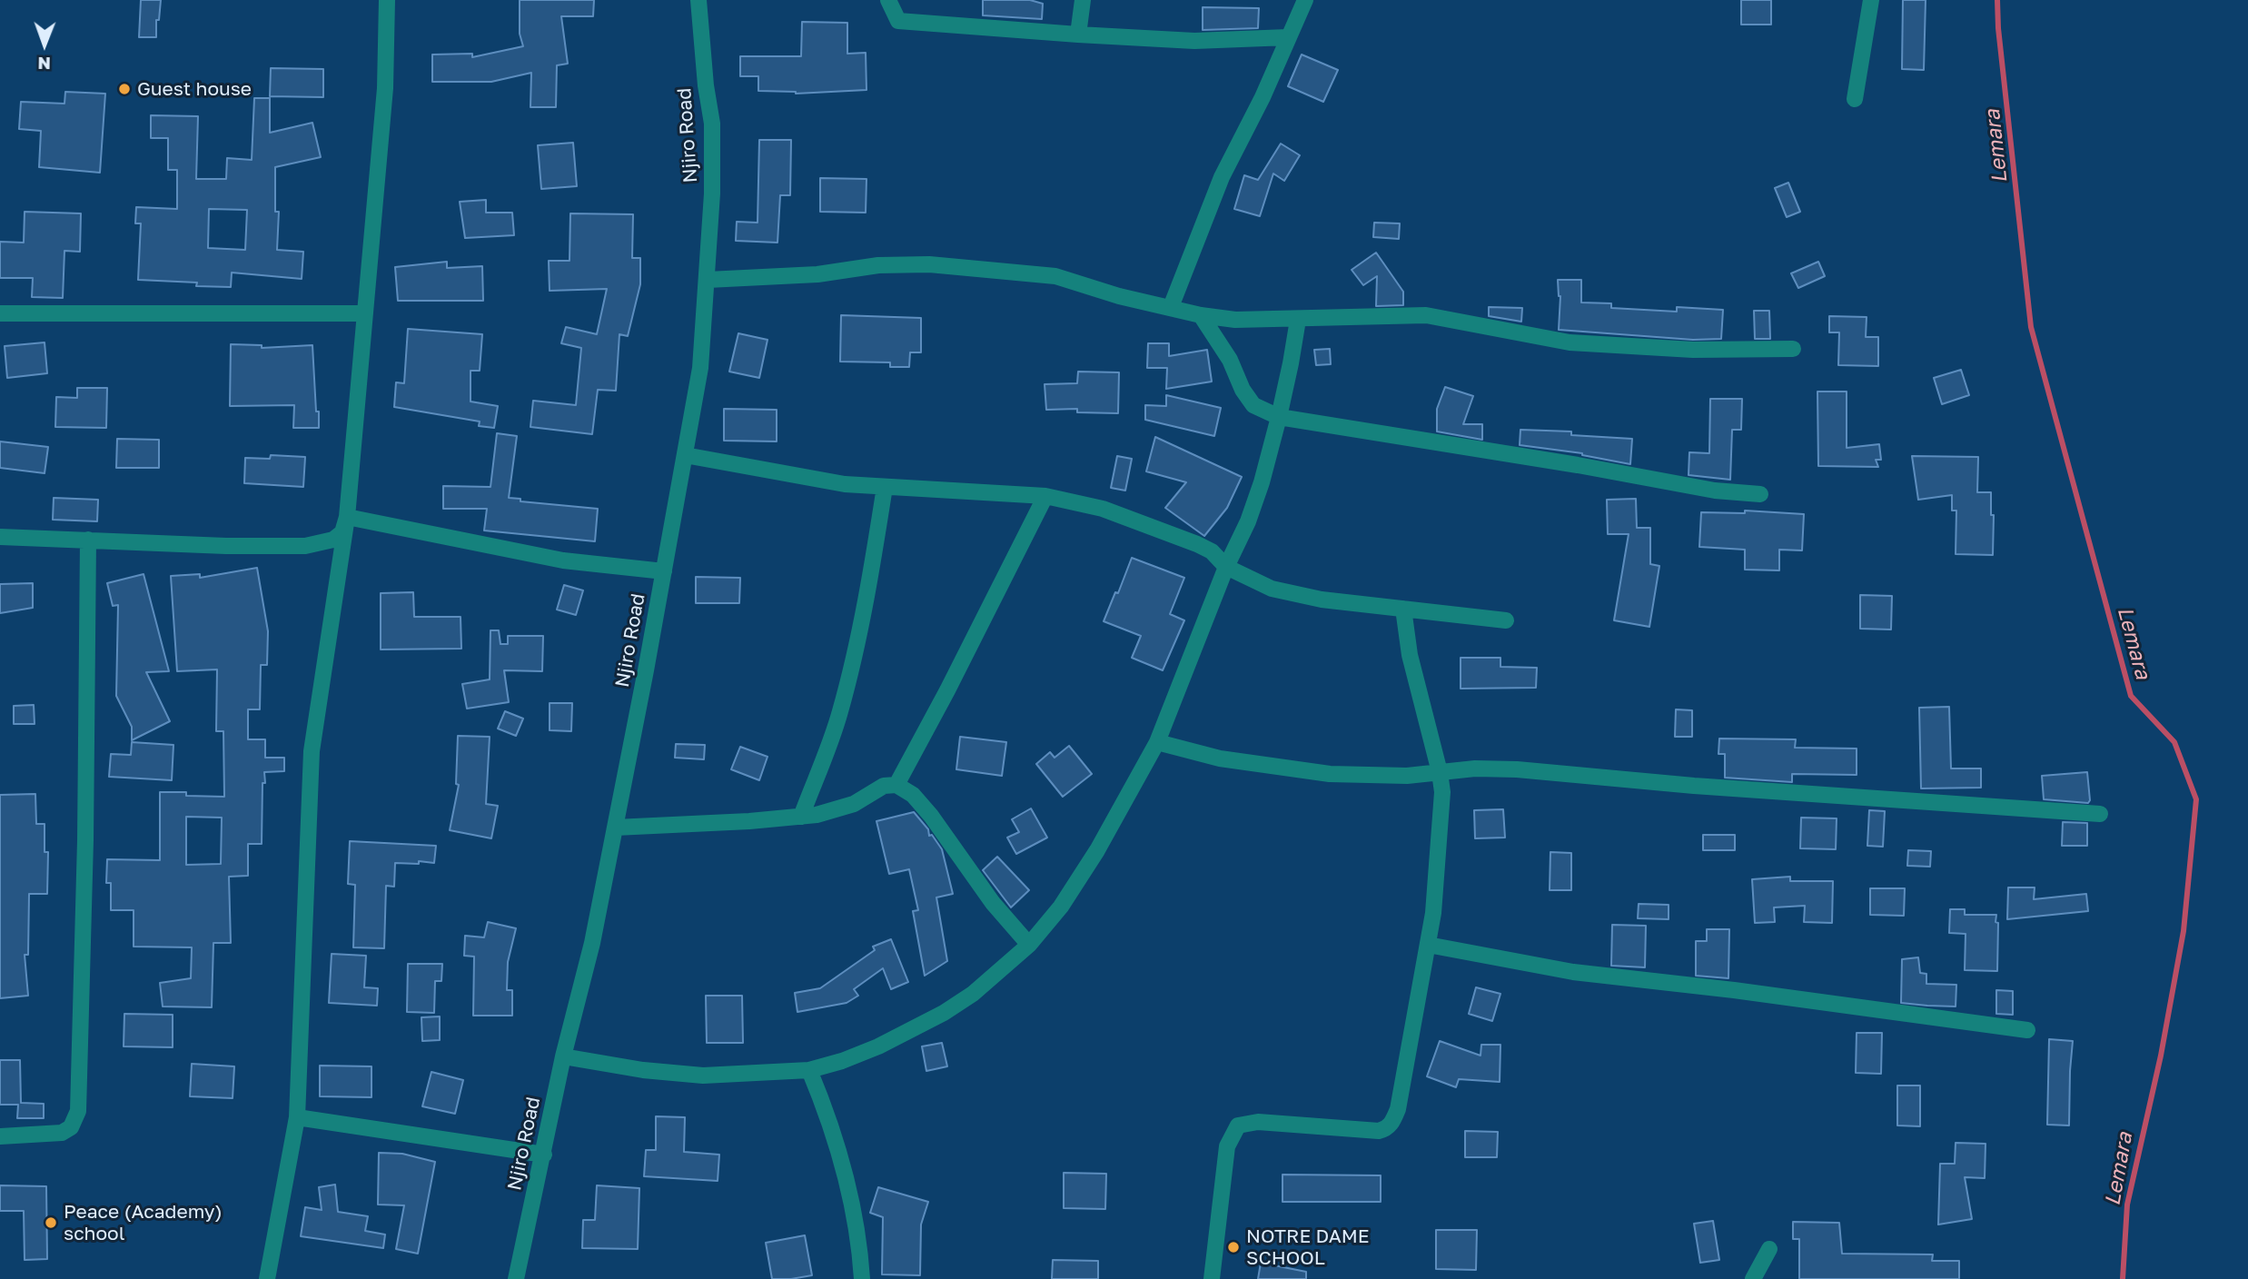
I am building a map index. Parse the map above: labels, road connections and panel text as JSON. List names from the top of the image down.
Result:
{
  "streets": {
    "street": ["Njiro Road"]
  },
  "water": ["Lemara"],
  "places": ["Guest house", "Peace (Academy) school", "NOTRE DAME SCHOOL"],
  "north": "bottom"
}
